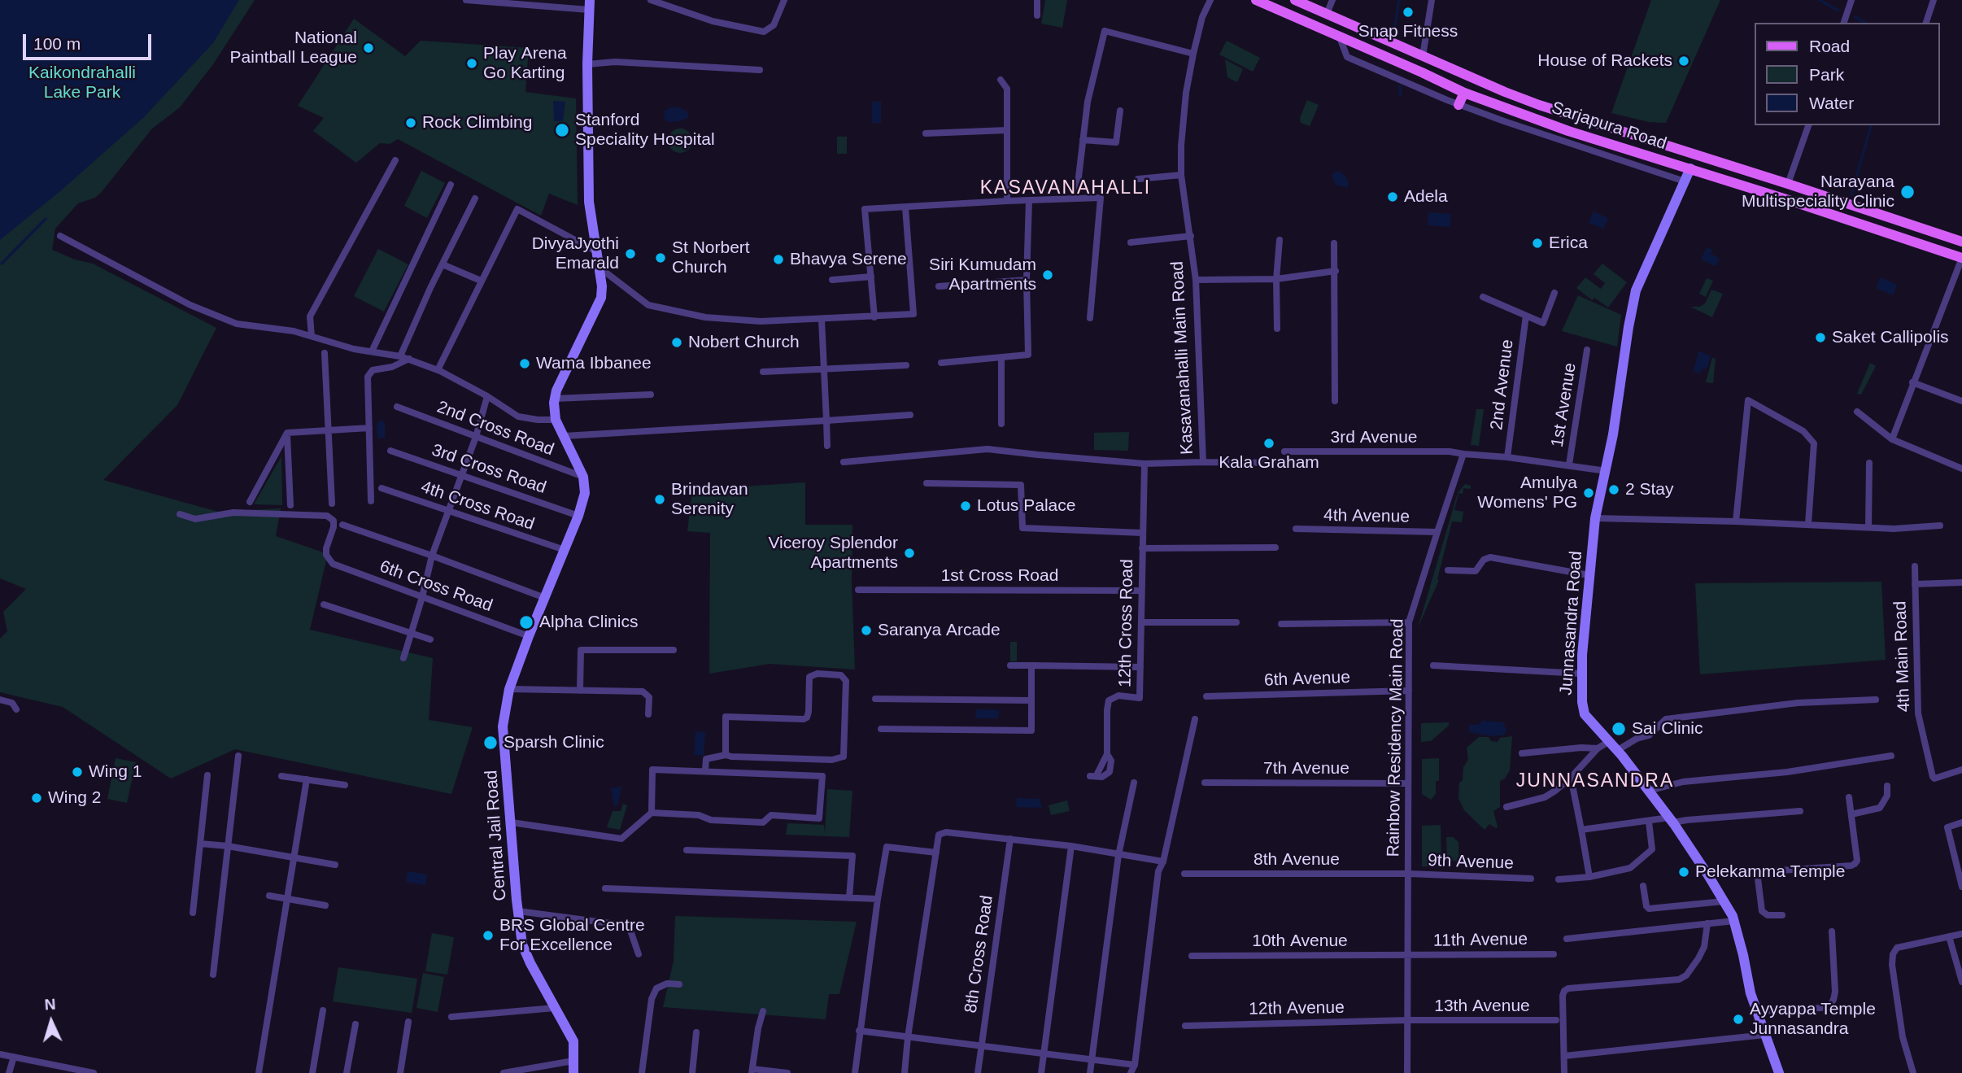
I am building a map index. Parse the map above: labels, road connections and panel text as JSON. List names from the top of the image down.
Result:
{
  "streets": {
    "main road": ["Sarjapura Road", "Junnasandra Road", "Central Jail Road"],
    "street": [
      "Kasavanahalli Main Road",
      "2nd Avenue",
      "1st Avenue",
      "2nd Cross Road",
      "3rd Avenue",
      "3rd Cross Road",
      "4th Cross Road",
      "4th Avenue",
      "1st Cross Road",
      "6th Cross Road",
      "12th Cross Road",
      "4th Main Road",
      "6th Avenue",
      "Rainbow Residency Main Road",
      "7th Avenue",
      "8th Avenue",
      "9th Avenue",
      "11th Avenue",
      "10th Avenue",
      "8th Cross Road",
      "13th Avenue",
      "12th Avenue"
    ]
  },
  "crossings": [
    ["Sarjapura Road", "Junnasandra Road"],
    ["Kasavanahalli Main Road", "12th Cross Road"],
    ["2nd Cross Road", "Central Jail Road"],
    ["3rd Avenue", "Rainbow Residency Main Road"],
    ["3rd Cross Road", "Central Jail Road"],
    ["4th Cross Road", "Central Jail Road"],
    ["4th Avenue", "Rainbow Residency Main Road"],
    ["1st Cross Road", "12th Cross Road"],
    ["6th Cross Road", "Central Jail Road"],
    ["6th Avenue", "Rainbow Residency Main Road"],
    ["Rainbow Residency Main Road", "7th Avenue"],
    ["Rainbow Residency Main Road", "8th Avenue"],
    ["Rainbow Residency Main Road", "9th Avenue"],
    ["Rainbow Residency Main Road", "11th Avenue"],
    ["Rainbow Residency Main Road", "10th Avenue"],
    ["Rainbow Residency Main Road", "13th Avenue"],
    ["Rainbow Residency Main Road", "12th Avenue"],
    ["8th Avenue", "9th Avenue"],
    ["11th Avenue", "10th Avenue"],
    ["13th Avenue", "12th Avenue"]
  ],
  "districts": ["KASAVANAHALLI", "JUNNASANDRA"],
  "parks": ["Kaikondrahalli Lake Park"],
  "places": [
    "Snap Fitness",
    "National Paintball League",
    "House of Rackets",
    "Play Arena Go Karting",
    "Rock Climbing",
    "Stanford Speciality Hospital",
    "Narayana Multispeciality Clinic",
    "Adela",
    "Erica",
    "DivyaJyothi Emarald",
    "St Norbert Church",
    "Bhavya Serene",
    "Siri Kumudam Apartments",
    "Saket Callipolis",
    "Nobert Church",
    "Wama Ibbanee",
    "Kala Graham",
    "2 Stay",
    "Amulya Womens' PG",
    "Brindavan Serenity",
    "Lotus Palace",
    "Viceroy Splendor Apartments",
    "Alpha Clinics",
    "Saranya Arcade",
    "Sai Clinic",
    "Sparsh Clinic",
    "Wing 1",
    "Wing 2",
    "Pelekamma Temple",
    "BRS Global Centre For Excellence",
    "Ayyappa Temple Junnasandra"
  ],
  "legend": ["Road", "Park", "Water"],
  "scale_bar": "100 m",
  "north": "top"
}
